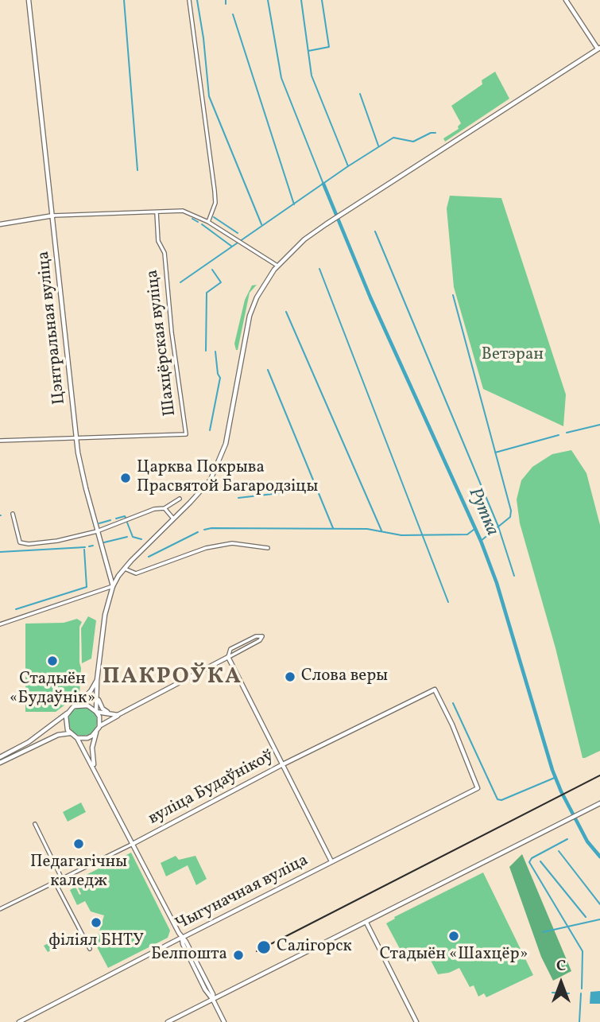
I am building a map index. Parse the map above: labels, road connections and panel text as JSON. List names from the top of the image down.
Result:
{
  "streets": {
    "main road": ["Цэнтральная вуліца", "вуліца Будаўнікоў", "Чыгуначная вуліца"],
    "street": ["Шахцёрская вуліца"]
  },
  "crossings": [
    ["Цэнтральная вуліца", "Шахцёрская вуліца"],
    ["вуліца Будаўнікоў", "Чыгуначная вуліца"]
  ],
  "districts": ["ПАКРОЎКА"],
  "water": ["Рутка"],
  "parks": ["Ветэран"],
  "places": [
    "Царква Покрыва Прасвятой Багародзіцы",
    "Стадыён «Будаўнік»",
    "Слова веры",
    "Педагагічны каледж",
    "філіял БНТУ",
    "Стадыён «Шахцёр»",
    "Салігорск",
    "Белпошта"
  ],
  "north": "top"
}
